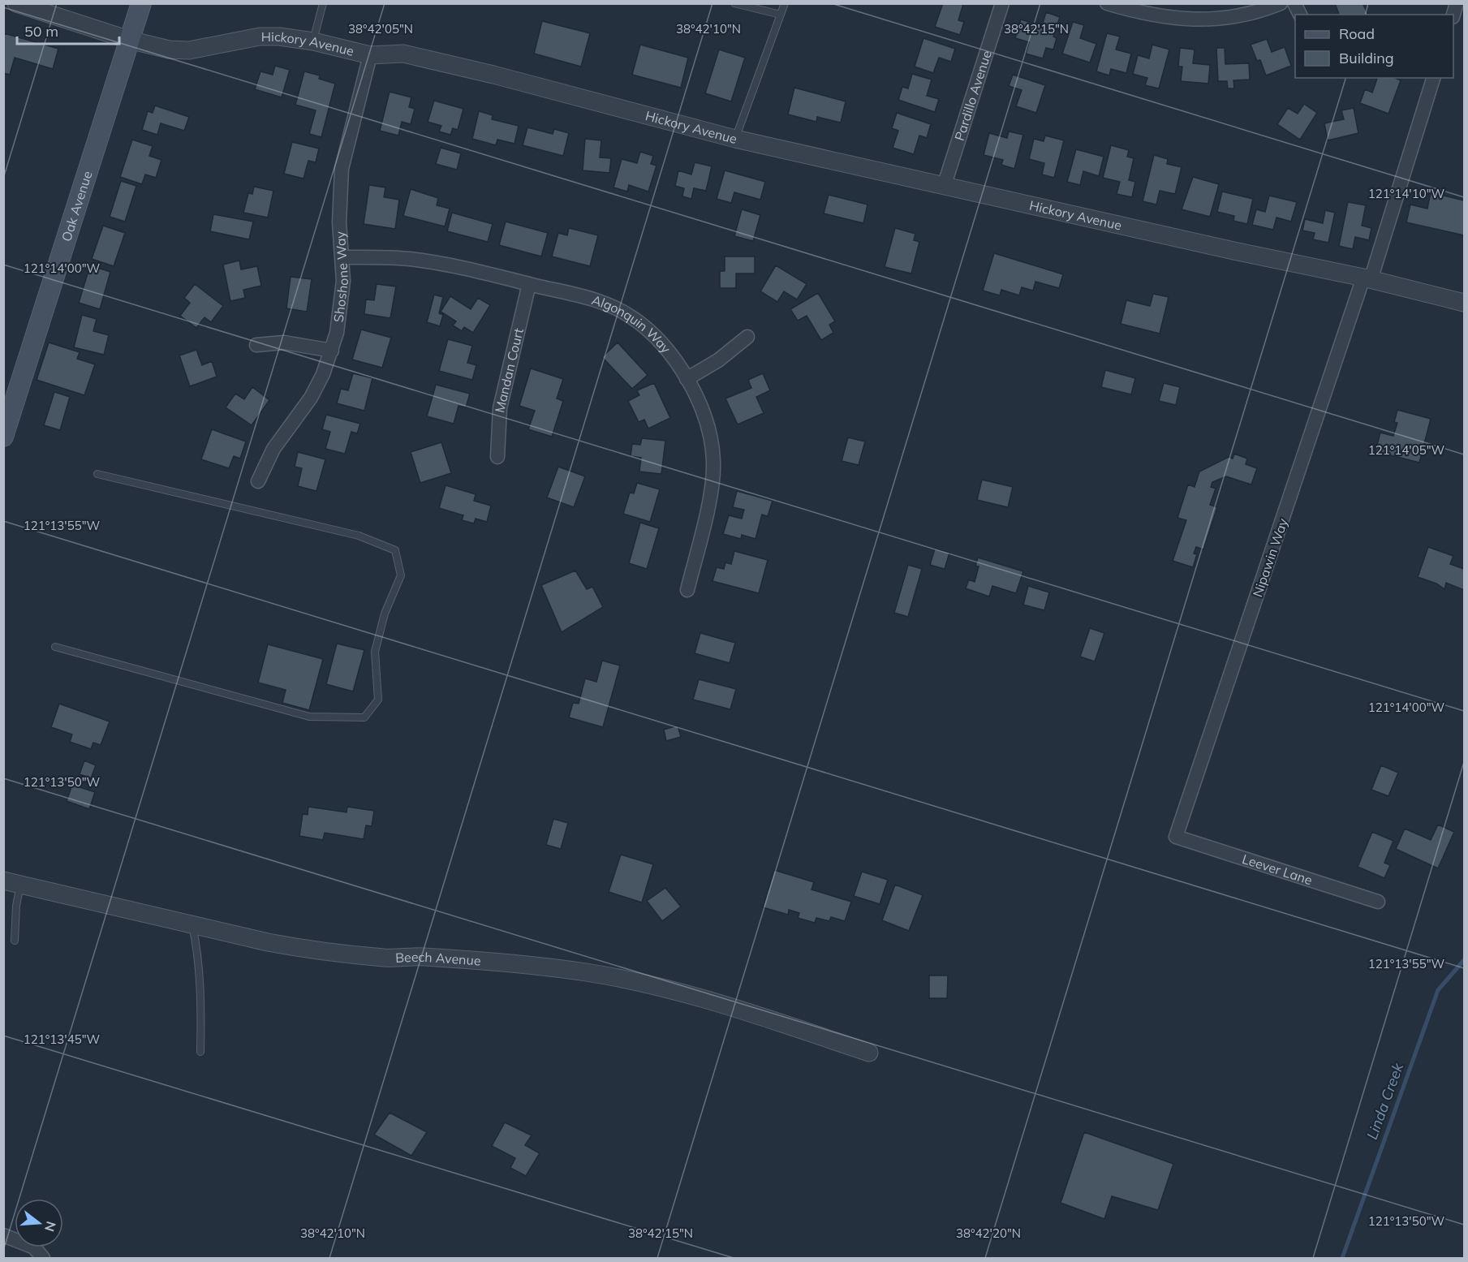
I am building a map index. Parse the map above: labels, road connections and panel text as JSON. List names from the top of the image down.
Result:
{
  "streets": {
    "main road": ["Oak Avenue"],
    "street": [
      "Hickory Avenue",
      "Pardillo Avenue",
      "Shoshone Way",
      "Algonquin Way",
      "Mandan Court",
      "Nipawin Way",
      "Leever Lane",
      "Beech Avenue"
    ]
  },
  "crossings": [
    ["Hickory Avenue", "Pardillo Avenue"],
    ["Hickory Avenue", "Oak Avenue"],
    ["Hickory Avenue", "Shoshone Way"],
    ["Hickory Avenue", "Nipawin Way"],
    ["Shoshone Way", "Algonquin Way"],
    ["Algonquin Way", "Mandan Court"],
    ["Nipawin Way", "Leever Lane"]
  ],
  "water": ["Linda Creek"],
  "legend": ["Road", "Building"],
  "scale_bar": "50 m",
  "north": "right",
  "coordinates": [
    "38°42'05\"N",
    "38°42'10\"N",
    "38°42'15\"N",
    "121°14'10\"W",
    "121°14'00\"W",
    "121°14'05\"W",
    "121°13'55\"W",
    "121°13'50\"W",
    "121°13'45\"W",
    "38°42'20\"N"
  ]
}
